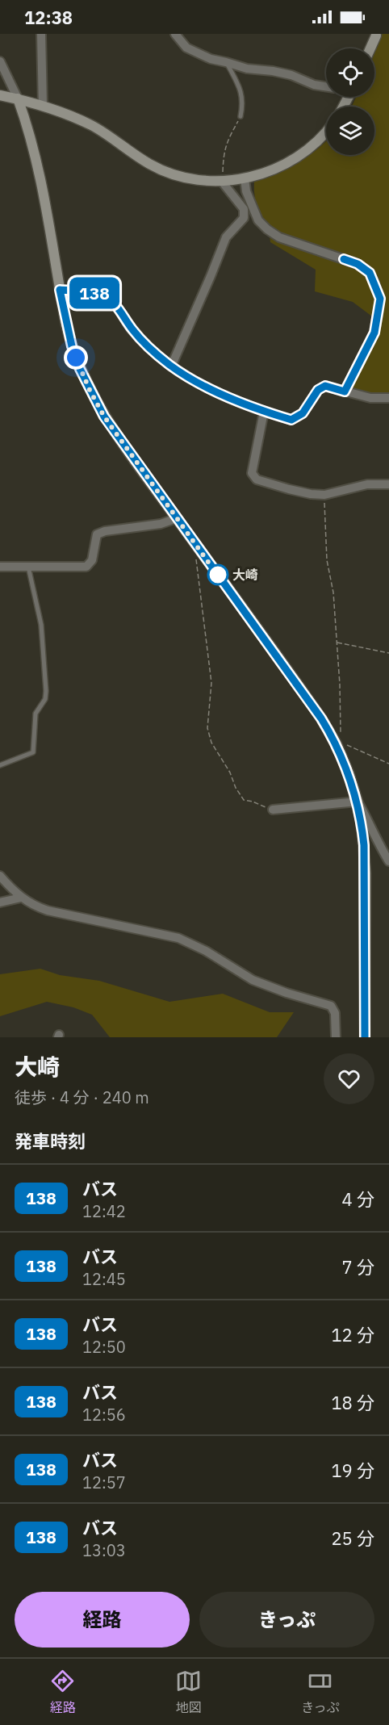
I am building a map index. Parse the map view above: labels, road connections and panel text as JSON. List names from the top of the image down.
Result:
{
  "places": ["大崎"],
  "lines": ["bus line 138"],
  "page": {
    "status": "12:38",
    "on_map": "138",
    "heading": [
      ["大崎", "徒歩 · 4 分 · 240 m"],
      "発車時刻"
    ],
    "list": [
      {
        "mark": "138",
        "name": "バス",
        "note": "12:42",
        "value": "4 分"
      },
      {
        "mark": "138",
        "name": "バス",
        "note": "12:45",
        "value": "7 分"
      },
      {
        "mark": "138",
        "name": "バス",
        "note": "12:50",
        "value": "12 分"
      },
      {
        "mark": "138",
        "name": "バス",
        "note": "12:56",
        "value": "18 分"
      },
      {
        "mark": "138",
        "name": "バス",
        "note": "12:57",
        "value": "19 分"
      },
      {
        "mark": "138",
        "name": "バス",
        "note": "13:03",
        "value": "25 分"
      }
    ],
    "buttons": ["経路", "きっぷ"],
    "tabs": ["経路", "地図", "きっぷ"]
  }
}
